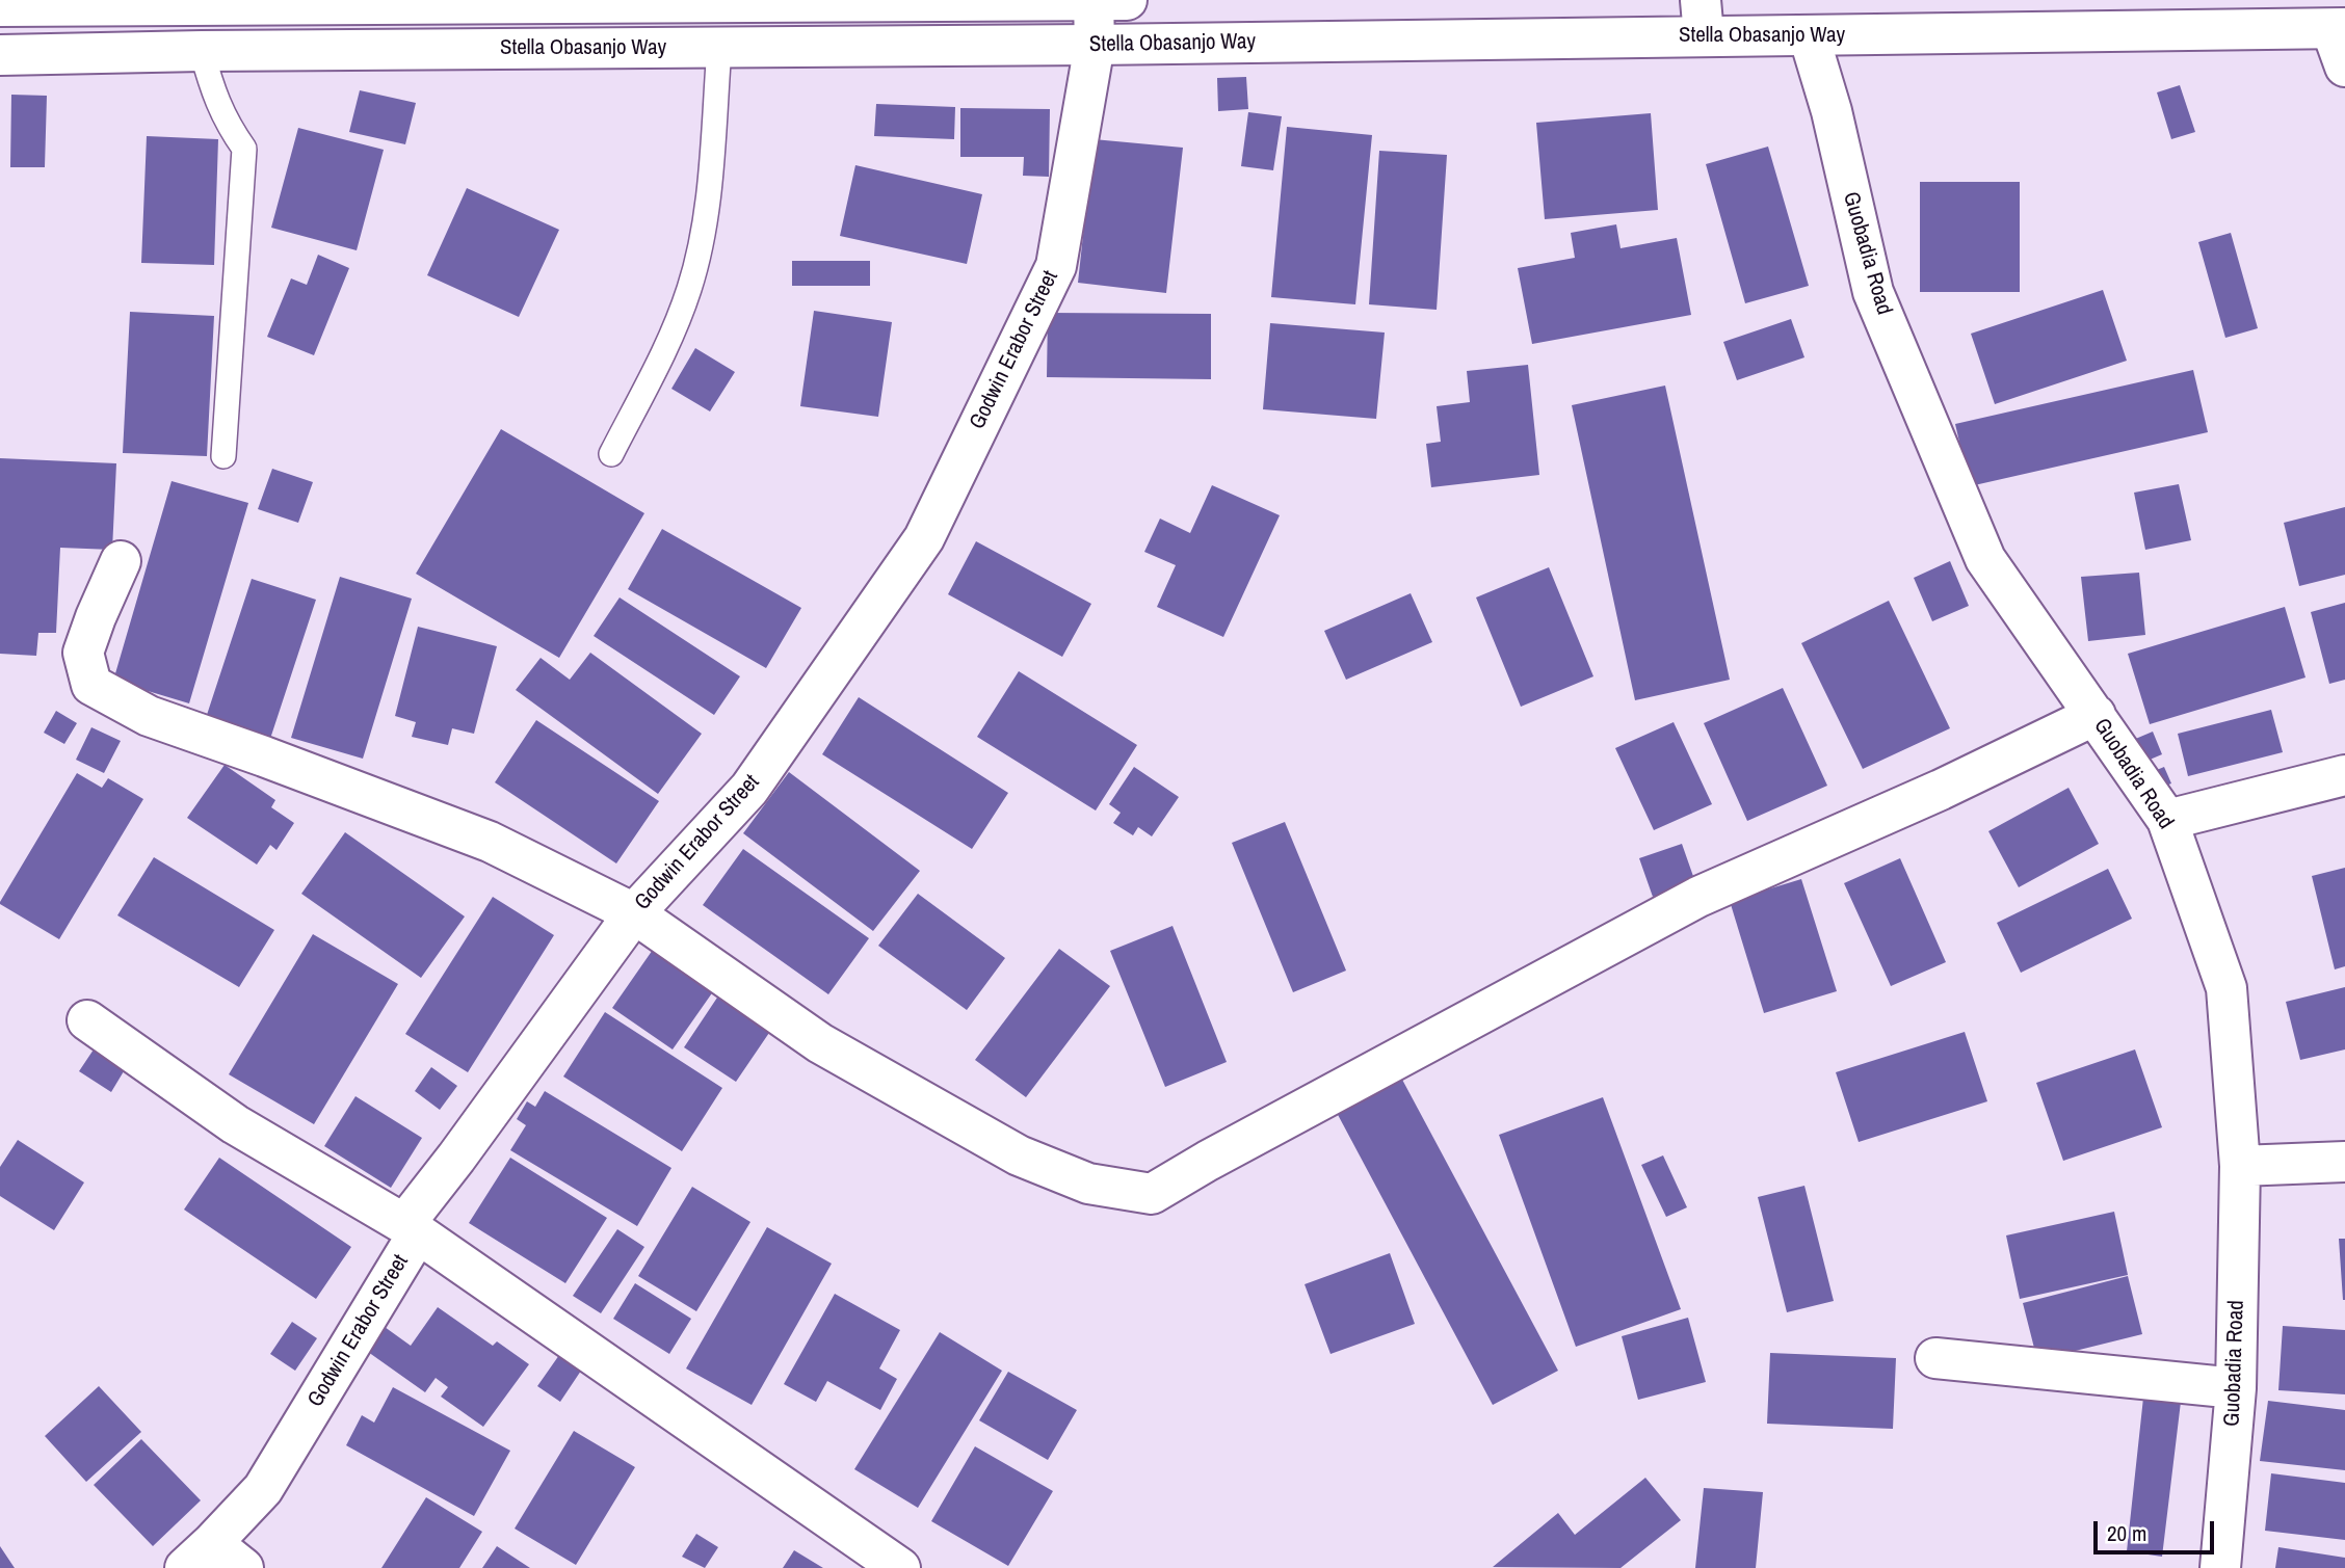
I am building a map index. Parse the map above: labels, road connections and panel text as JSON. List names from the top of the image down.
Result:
{
  "streets": {
    "street": ["Stella Obasanjo Way", "Guobadia Road", "Godwin Erabor Street"]
  },
  "crossings": [
    ["Stella Obasanjo Way", "Guobadia Road"],
    ["Stella Obasanjo Way", "Godwin Erabor Street"]
  ],
  "scale_bar": "20 m"
}
